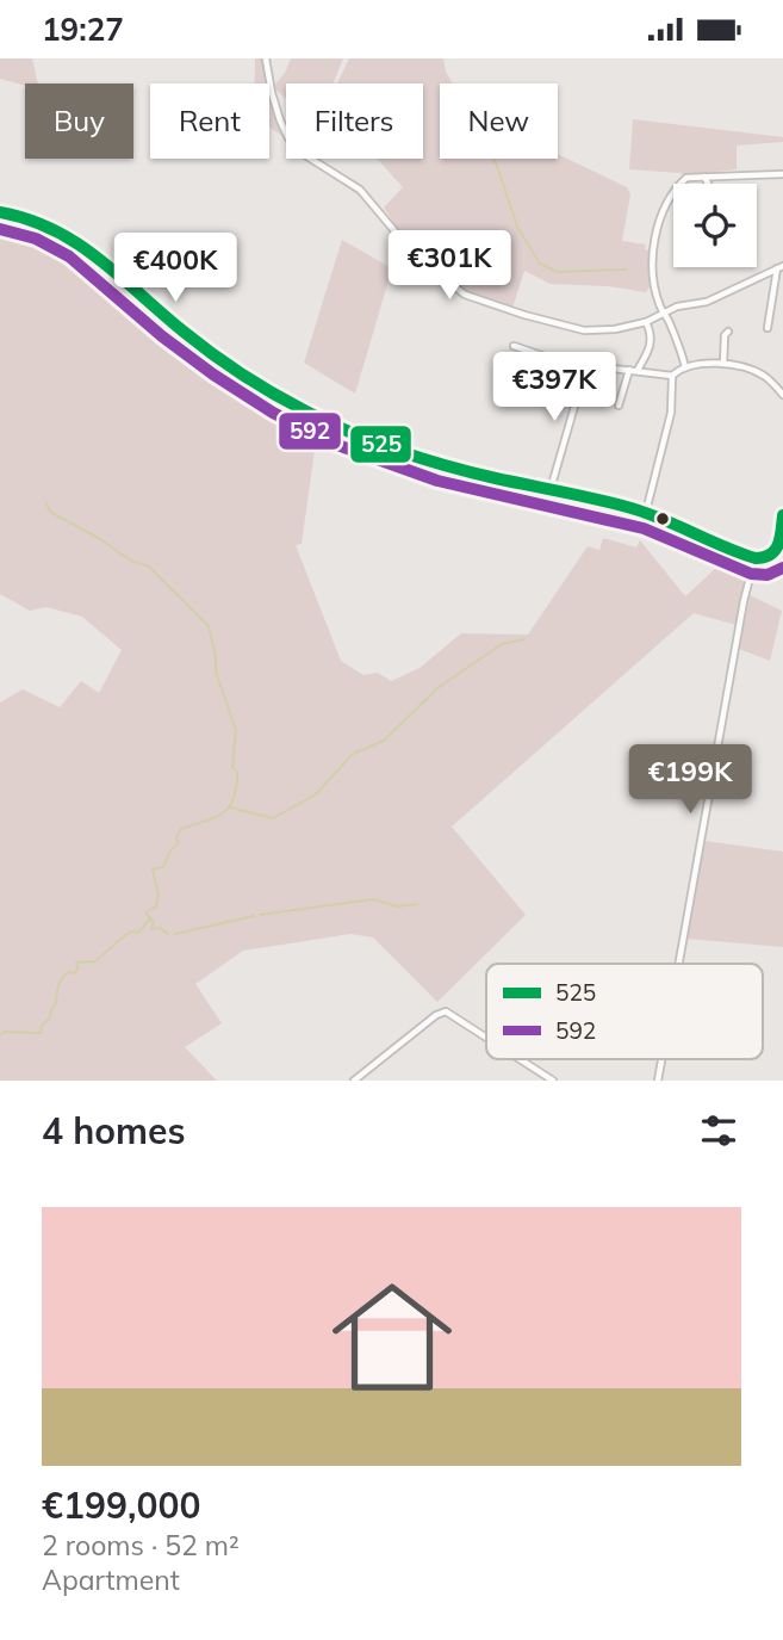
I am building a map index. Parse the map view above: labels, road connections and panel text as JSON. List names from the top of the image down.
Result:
{
  "lines": ["transit line 525", "transit line 592"],
  "legend": ["525", "592"],
  "page": {
    "status": "19:27",
    "chip": [
      "Buy",
      "Rent",
      "Filters",
      "New"
    ],
    "price": [
      "€301K",
      "€400K",
      "€397K",
      "€199K"
    ],
    "heading": "4 homes",
    "list": [
      {
        "name": "€199,000",
        "note": "2 rooms · 52 m² · Apartment"
      }
    ]
  }
}
